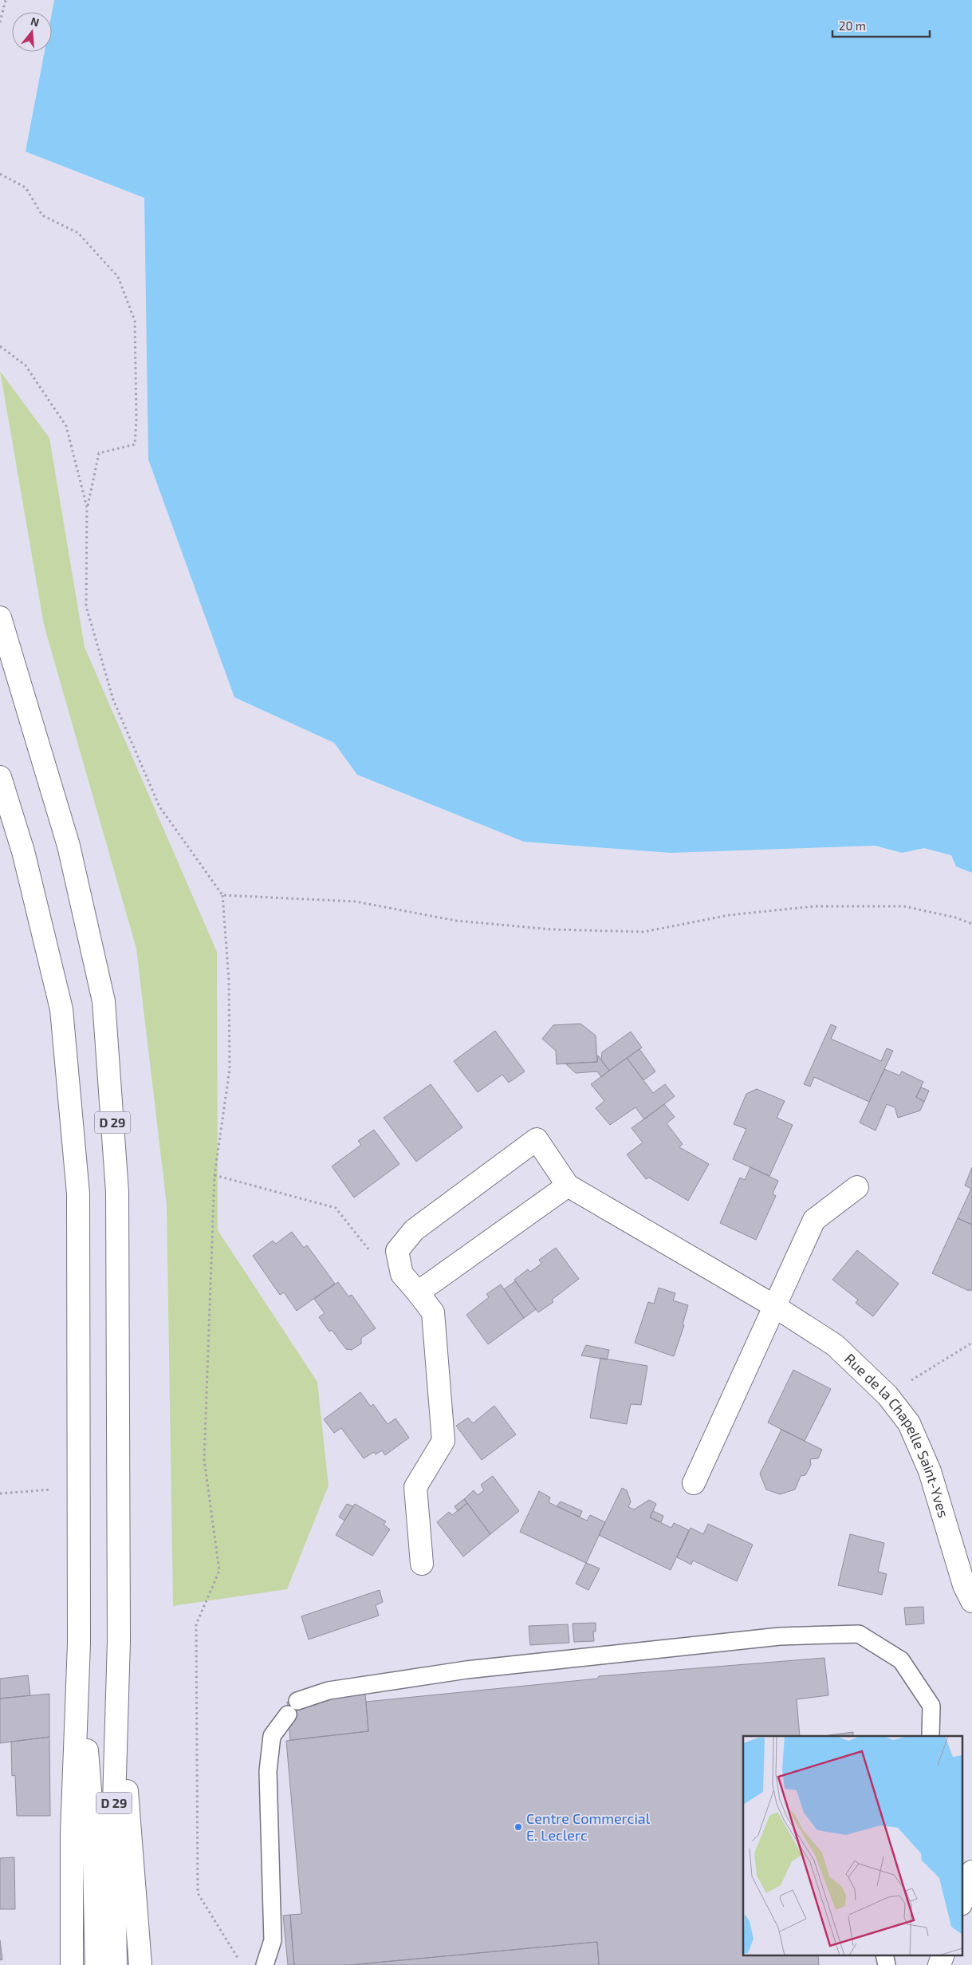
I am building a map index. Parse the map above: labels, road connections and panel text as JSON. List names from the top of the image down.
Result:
{
  "streets": {
    "main road": ["D 29", "Rue de la Chapelle Saint-Yves"]
  },
  "places": ["Centre Commercial E. Leclerc"],
  "scale_bar": "20 m",
  "north": "top"
}
